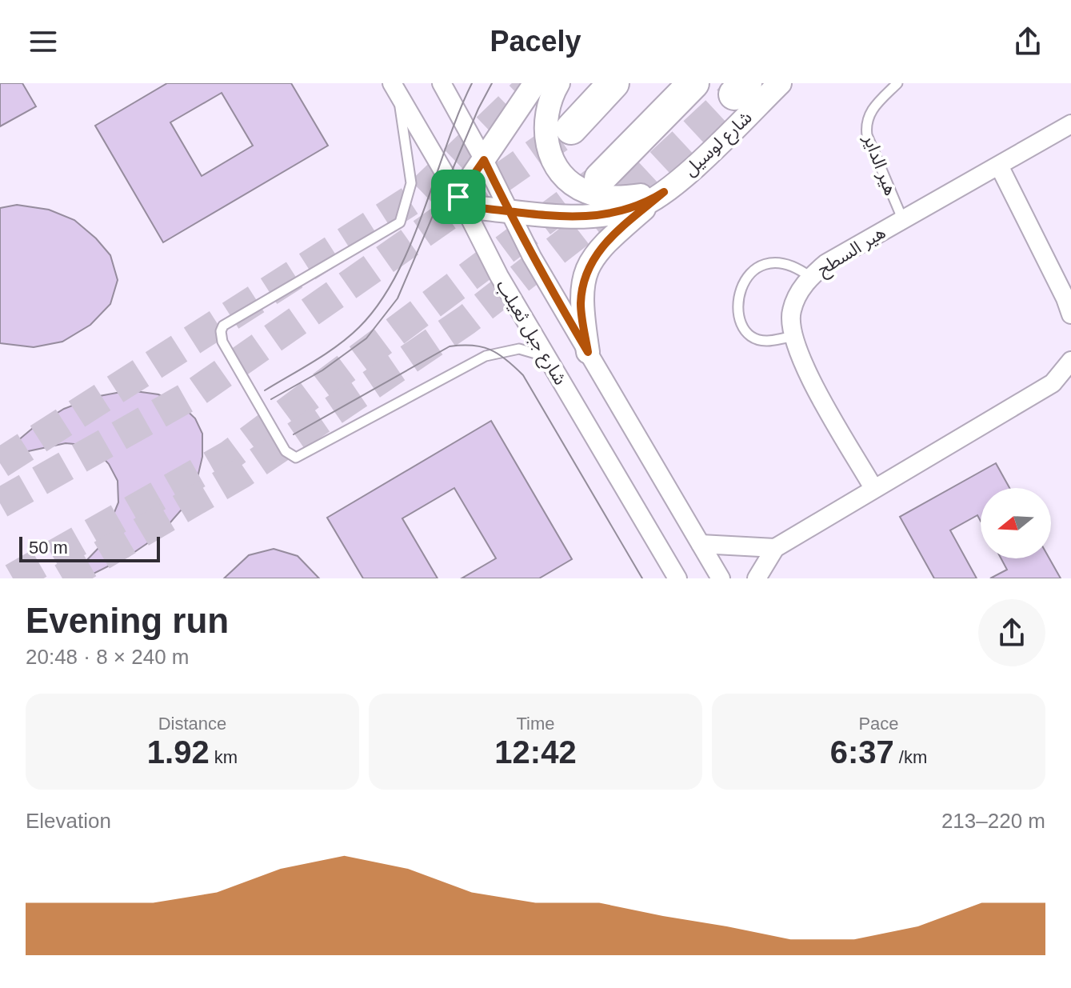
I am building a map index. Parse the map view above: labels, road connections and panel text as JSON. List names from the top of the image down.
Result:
{
  "streets": {
    "street": ["شارع لوسيل", "هير السطح", "شارع جبل ثعيلب"],
    "lane": ["هير الداير"]
  },
  "crossings": [
    ["شارع لوسيل", "شارع جبل ثعيلب"],
    ["هير الداير", "هير السطح"]
  ],
  "scale_bar": "50 m",
  "north": "left",
  "page": {
    "header": "Pacely",
    "scale": "50 m",
    "heading": ["Evening run", "20:48 · 8 × 240 m"],
    "stats": [
      ["Distance", "1.92 km"],
      ["Time", "12:42"],
      ["Pace", "6:37 /km"]
    ],
    "chart": ["Elevation", "213–220 m"]
  }
}
